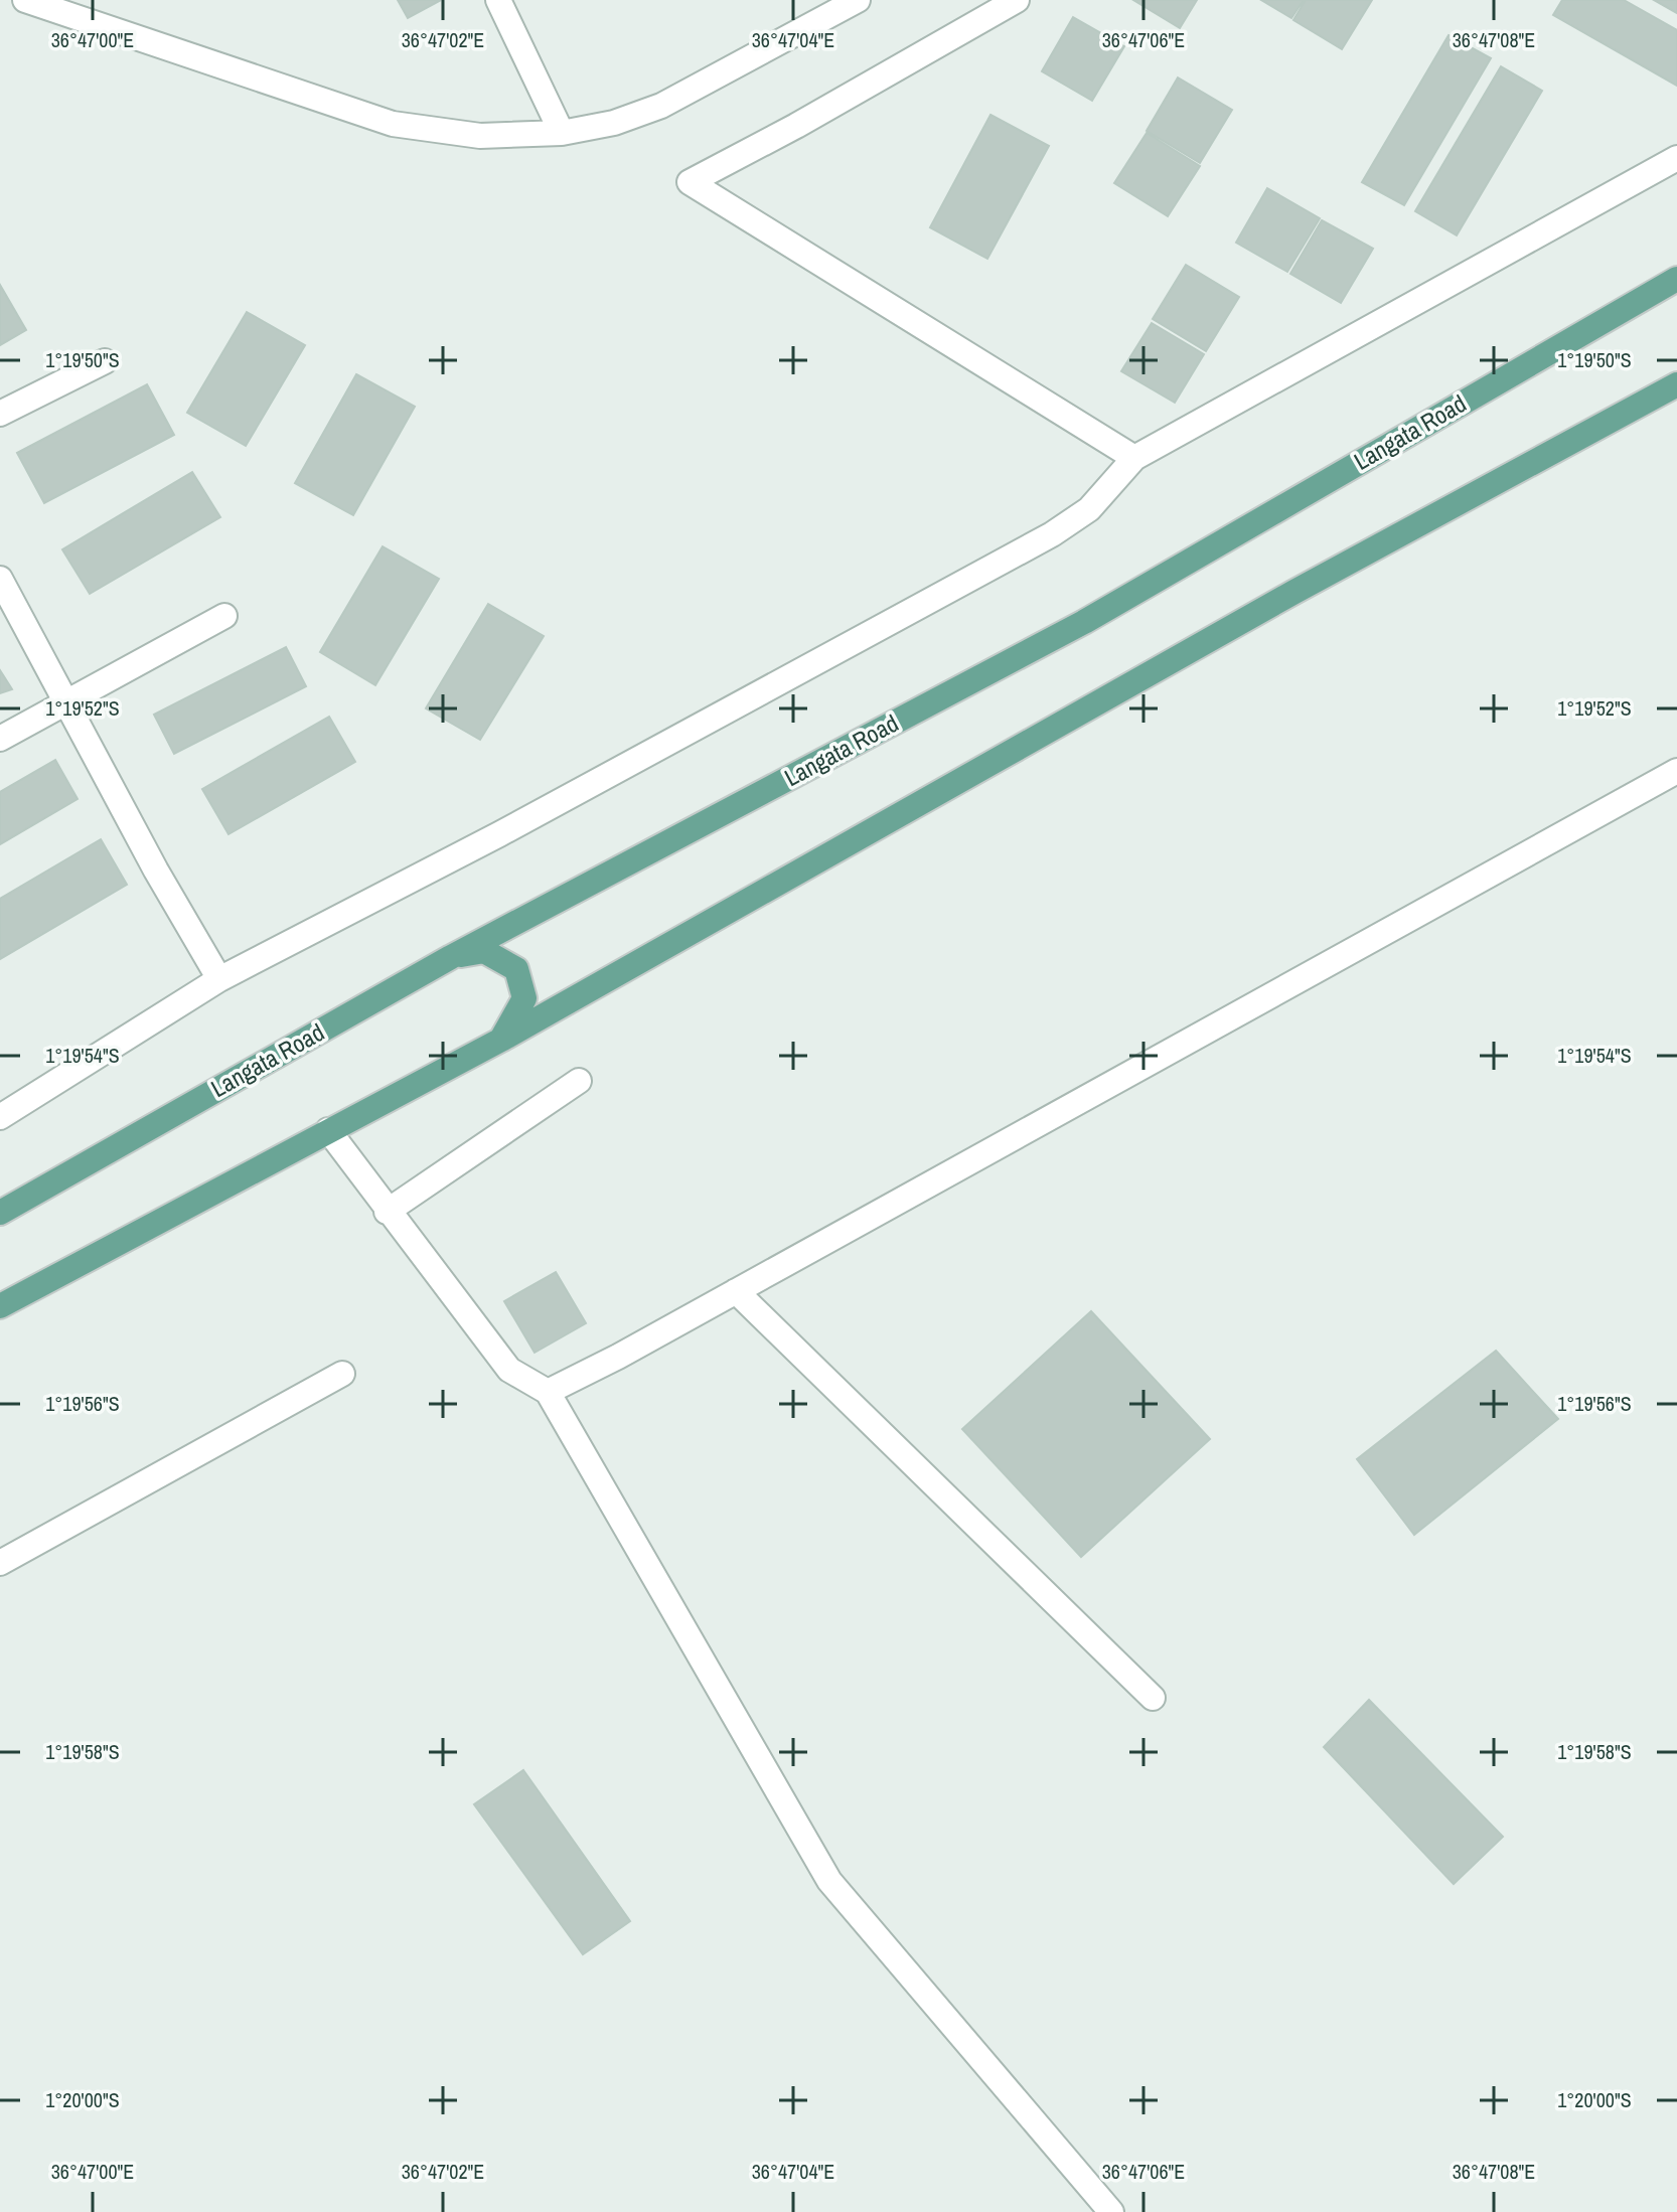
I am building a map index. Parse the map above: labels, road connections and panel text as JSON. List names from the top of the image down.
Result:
{
  "streets": {
    "main road": ["Langata Road"]
  },
  "coordinates": [
    "36°47'00\"E",
    "36°47'02\"E",
    "36°47'04\"E",
    "36°47'06\"E",
    "36°47'08\"E",
    "1°19'50\"S",
    "1°19'52\"S",
    "1°19'54\"S",
    "1°19'56\"S",
    "1°19'58\"S",
    "1°20'00\"S"
  ]
}
